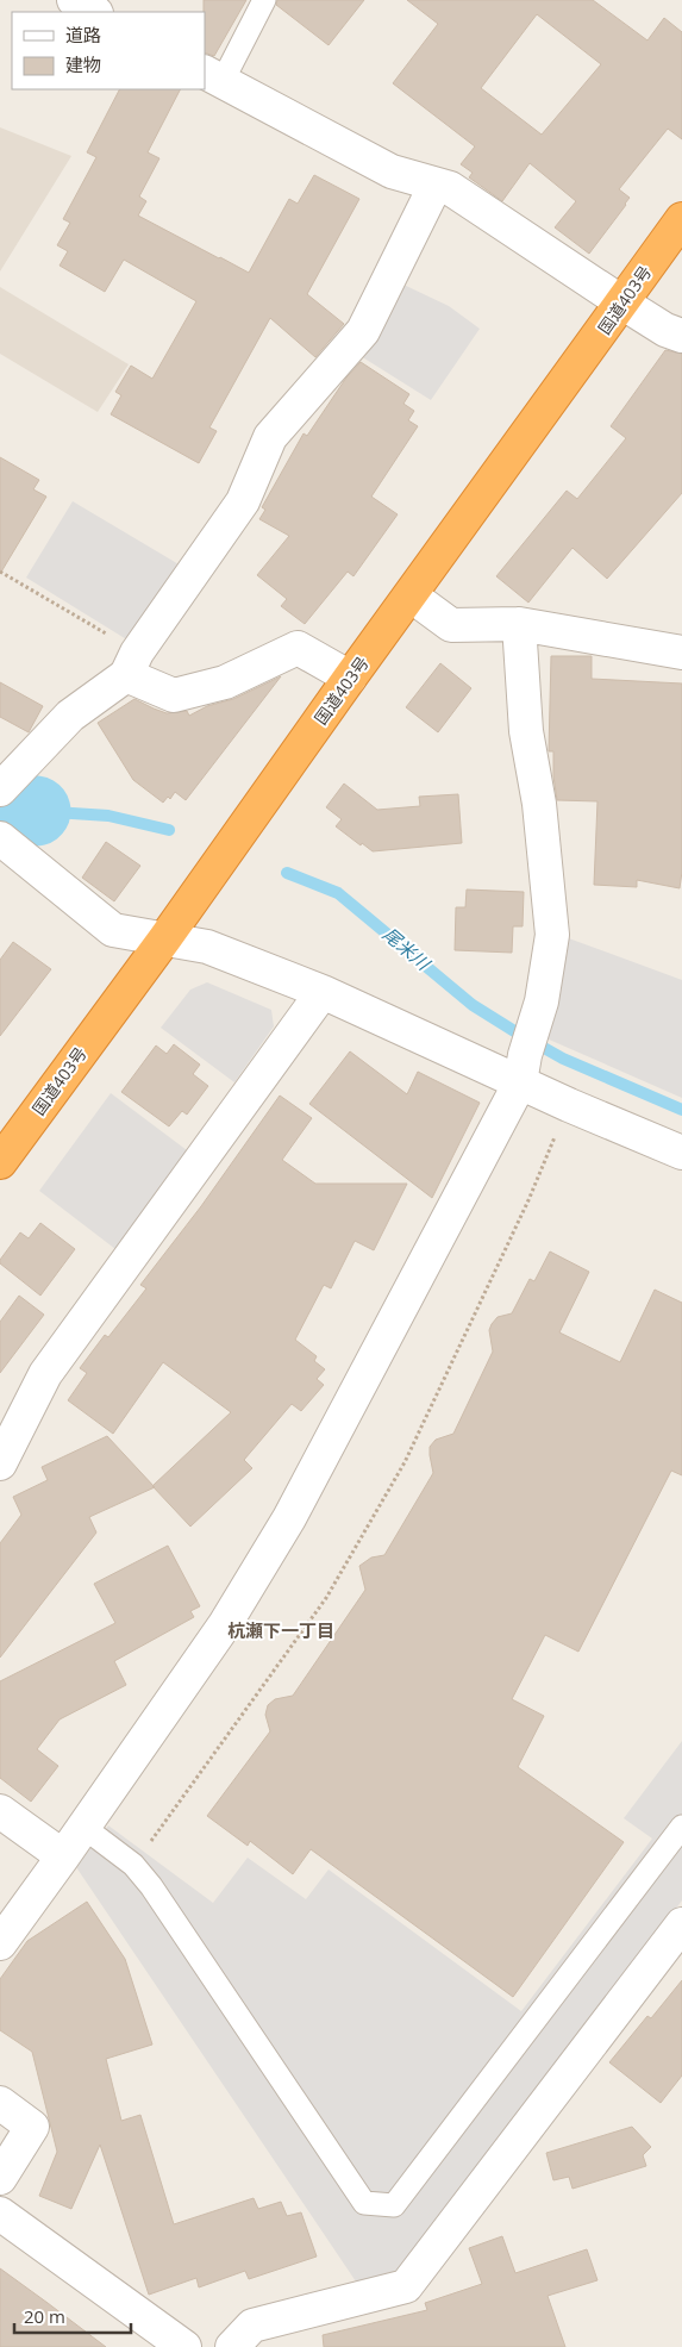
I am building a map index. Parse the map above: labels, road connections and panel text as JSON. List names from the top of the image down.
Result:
{
  "streets": {
    "highway": ["国道403号"]
  },
  "districts": ["杭瀬下一丁目"],
  "water": ["尾米川"],
  "legend": ["道路", "建物"],
  "scale_bar": "20 m"
}
